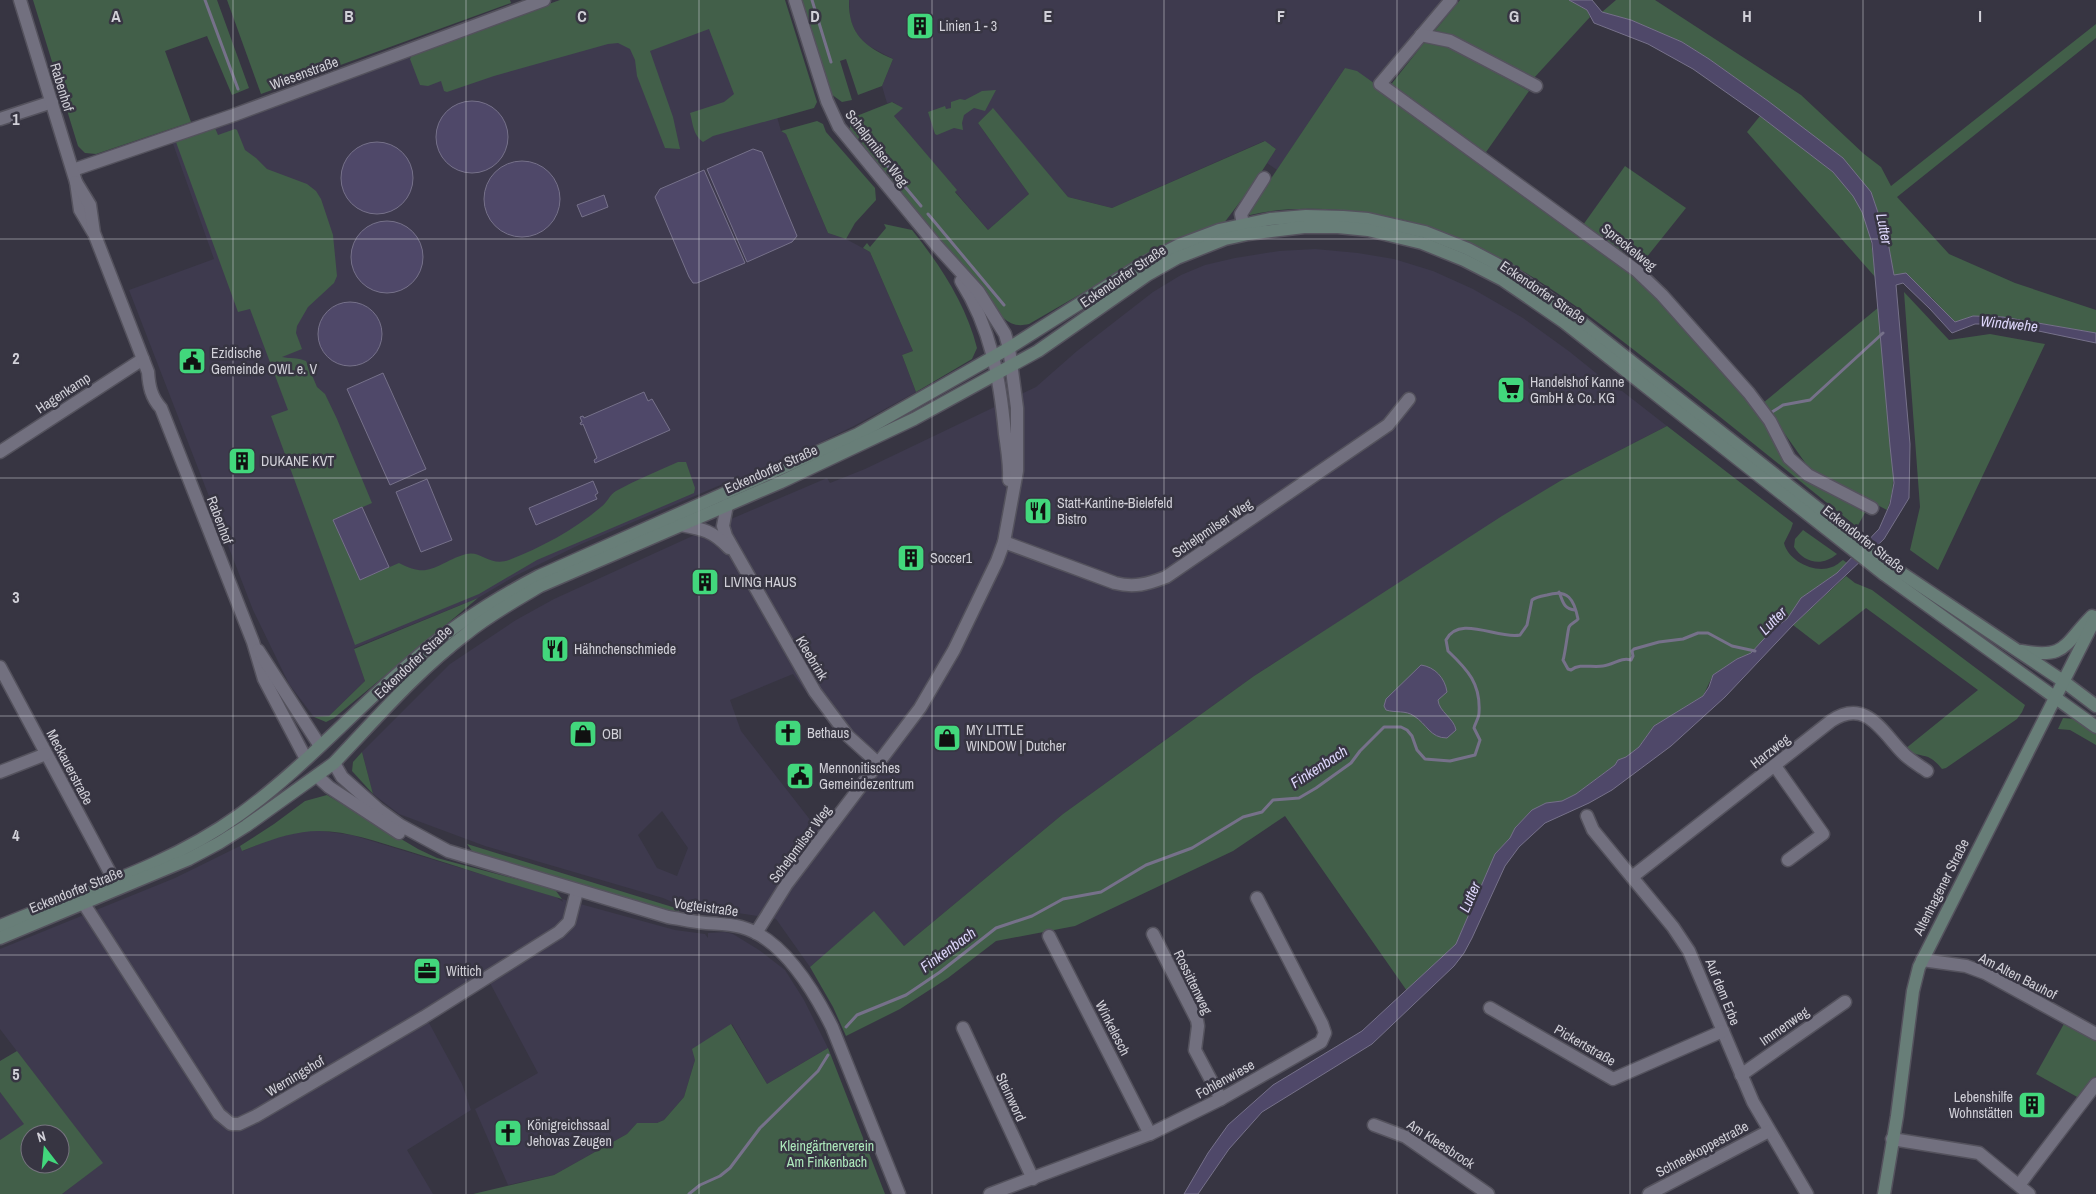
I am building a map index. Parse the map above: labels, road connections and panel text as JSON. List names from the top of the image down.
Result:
{
  "streets": {
    "main road": ["Eckendorfer Straße", "Altenhagener Straße"],
    "street": [
      "Wiesenstraße",
      "Rabenhof",
      "Schelpmilser Weg",
      "Spreckelweg",
      "Hagenkamp",
      "Kleebrink",
      "Harzweg",
      "Meckauerstraße",
      "Vogteistraße",
      "Am Alten Bauhof",
      "Rossittenweg",
      "Auf dem Erbe",
      "Immenweg",
      "Winkelesch",
      "Pickertstraße",
      "Werningshof",
      "Fohlenwiese",
      "Steinword",
      "Am Kleesbrock",
      "Schneekoppestraße"
    ]
  },
  "crossings": [
    ["Wiesenstraße", "Rabenhof"],
    ["Rabenhof", "Eckendorfer Straße"],
    ["Rabenhof", "Hagenkamp"],
    ["Schelpmilser Weg", "Eckendorfer Straße"],
    ["Schelpmilser Weg", "Kleebrink"],
    ["Schelpmilser Weg", "Vogteistraße"],
    ["Eckendorfer Straße", "Kleebrink"],
    ["Eckendorfer Straße", "Meckauerstraße"],
    ["Eckendorfer Straße", "Altenhagener Straße"],
    ["Eckendorfer Straße", "Vogteistraße"],
    ["Eckendorfer Straße", "Werningshof"],
    ["Harzweg", "Auf dem Erbe"],
    ["Altenhagener Straße", "Am Alten Bauhof"],
    ["Vogteistraße", "Werningshof"],
    ["Rossittenweg", "Fohlenwiese"],
    ["Auf dem Erbe", "Immenweg"],
    ["Auf dem Erbe", "Pickertstraße"],
    ["Auf dem Erbe", "Schneekoppestraße"],
    ["Winkelesch", "Fohlenwiese"],
    ["Fohlenwiese", "Steinword"]
  ],
  "water": ["Lutter", "Windwehe", "Finkenbach"],
  "parks": ["Kleingärtnerverein Am Finkenbach"],
  "places": {
    "building": [
      "Linien 1 - 3",
      "DUKANE KVT",
      "Soccer1",
      "LIVING HAUS",
      "Lebenshilfe Wohnstätten"
    ],
    "public building": ["Ezidische Gemeinde OWL e. V", "Mennonitisches Gemeindezentrum"],
    "supermarket": ["Handelshof Kanne GmbH & Co. KG"],
    "restaurant": ["Statt-Kantine-Bielefeld Bistro", "Hähnchenschmiede"],
    "church": ["Bethaus", "Königreichssaal Jehovas Zeugen"],
    "shop": ["OBI", "MY LITTLE WINDOW | Dutcher"],
    "office": ["Wittich"]
  },
  "north": "top",
  "grid": {
    "columns": [
      "A",
      "B",
      "C",
      "D",
      "E",
      "F",
      "G",
      "H",
      "I"
    ],
    "rows": [
      "1",
      "2",
      "3",
      "4",
      "5"
    ]
  }
}
